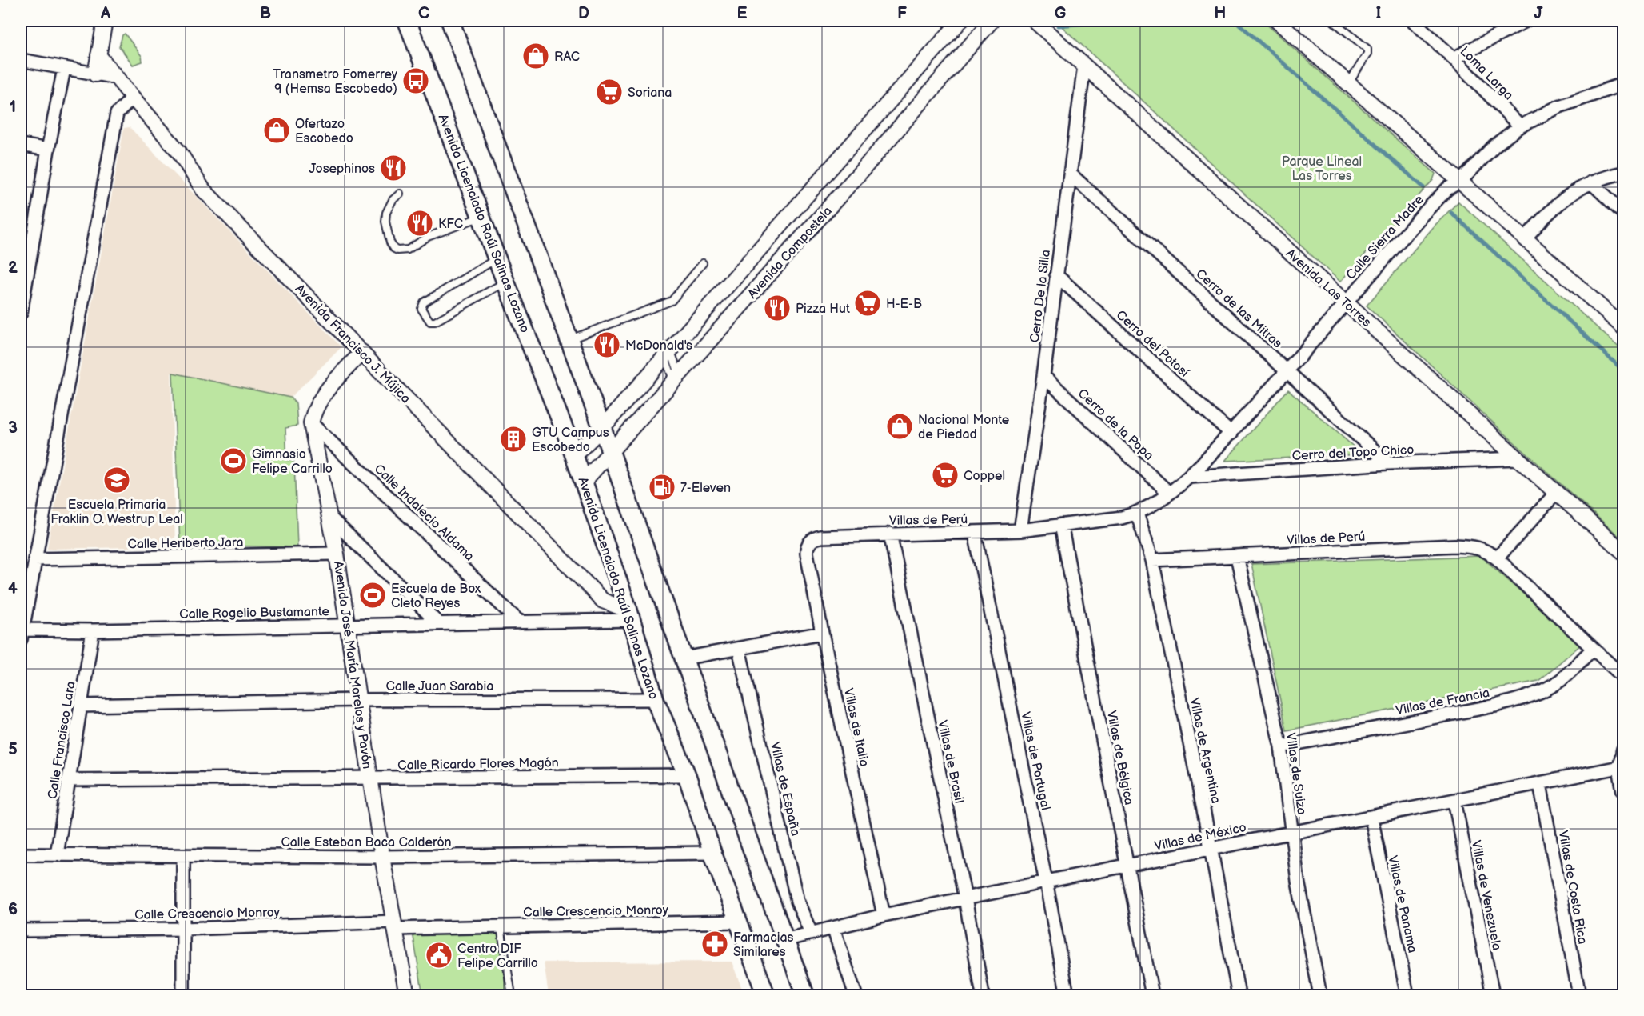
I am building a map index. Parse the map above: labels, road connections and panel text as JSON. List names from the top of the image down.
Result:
{
  "streets": {
    "main road": ["Avenida Licenciado Raúl Salinas Lozano"],
    "street": [
      "Loma Larga",
      "Calle Sierra Madre",
      "Avenida Compostela",
      "Avenida Las Torres",
      "Cerro De la Silla",
      "Cerro de las Mitras",
      "Avenida Francisco J. Mújica",
      "Cerro del Potosí",
      "Cerro de la Popa",
      "Cerro del Topo Chico",
      "Calle Indalecio Aldama",
      "Villas de Perú",
      "Calle Heriberto Jara",
      "Calle Rogelio Bustamante",
      "Avenida José María Morelos y Pavón",
      "Calle Juan Sarabia",
      "Villas de Francia",
      "Villas de Italia",
      "Calle Francisco Lara",
      "Villas de Argentina",
      "Villas de Bélgica",
      "Villas de Portugal",
      "Villas de Brasil",
      "Calle Ricardo Flores Magón",
      "Villas de Suiza",
      "Villas de España",
      "Villas de México",
      "Calle Esteban Baca Calderón",
      "Villas de Costa Rica",
      "Villas de Venezuela",
      "Villas de Panama",
      "Calle Crescencio Monroy"
    ]
  },
  "crossings": [
    ["Loma Larga", "Calle Sierra Madre"],
    ["Avenida Licenciado Raúl Salinas Lozano", "Avenida Compostela"],
    ["Avenida Licenciado Raúl Salinas Lozano", "Avenida Francisco J. Mújica"],
    ["Avenida Licenciado Raúl Salinas Lozano", "Calle Rogelio Bustamante"],
    ["Avenida Licenciado Raúl Salinas Lozano", "Calle Juan Sarabia"],
    ["Avenida Licenciado Raúl Salinas Lozano", "Calle Ricardo Flores Magón"],
    ["Avenida Licenciado Raúl Salinas Lozano", "Calle Esteban Baca Calderón"],
    ["Avenida Licenciado Raúl Salinas Lozano", "Calle Crescencio Monroy"],
    ["Calle Sierra Madre", "Avenida Las Torres"],
    ["Calle Sierra Madre", "Cerro de las Mitras"],
    ["Calle Sierra Madre", "Cerro del Potosí"],
    ["Calle Sierra Madre", "Cerro de la Popa"],
    ["Calle Sierra Madre", "Cerro del Topo Chico"],
    ["Calle Sierra Madre", "Villas de Perú"],
    ["Calle Sierra Madre", "Villas de Argentina"],
    ["Avenida Las Torres", "Cerro De la Silla"],
    ["Avenida Las Torres", "Cerro del Topo Chico"],
    ["Cerro De la Silla", "Cerro de las Mitras"],
    ["Cerro De la Silla", "Cerro del Potosí"],
    ["Cerro De la Silla", "Cerro de la Popa"],
    ["Cerro De la Silla", "Villas de Perú"],
    ["Cerro de las Mitras", "Cerro del Topo Chico"],
    ["Avenida Francisco J. Mújica", "Calle Rogelio Bustamante"],
    ["Calle Indalecio Aldama", "Calle Rogelio Bustamante"],
    ["Calle Indalecio Aldama", "Avenida José María Morelos y Pavón"],
    ["Villas de Perú", "Villas de Francia"],
    ["Villas de Perú", "Villas de Italia"],
    ["Villas de Perú", "Villas de Argentina"],
    ["Villas de Perú", "Villas de Bélgica"],
    ["Villas de Perú", "Villas de Portugal"],
    ["Villas de Perú", "Villas de Brasil"],
    ["Villas de Perú", "Villas de Suiza"],
    ["Calle Heriberto Jara", "Avenida José María Morelos y Pavón"],
    ["Calle Rogelio Bustamante", "Avenida José María Morelos y Pavón"],
    ["Calle Rogelio Bustamante", "Calle Francisco Lara"],
    ["Avenida José María Morelos y Pavón", "Calle Juan Sarabia"],
    ["Avenida José María Morelos y Pavón", "Calle Ricardo Flores Magón"],
    ["Avenida José María Morelos y Pavón", "Calle Esteban Baca Calderón"],
    ["Avenida José María Morelos y Pavón", "Calle Crescencio Monroy"],
    ["Calle Juan Sarabia", "Calle Francisco Lara"],
    ["Villas de Francia", "Villas de Suiza"],
    ["Villas de Italia", "Villas de México"],
    ["Calle Francisco Lara", "Calle Ricardo Flores Magón"],
    ["Calle Francisco Lara", "Calle Esteban Baca Calderón"],
    ["Villas de Argentina", "Villas de México"],
    ["Villas de Bélgica", "Villas de México"],
    ["Villas de Portugal", "Villas de México"],
    ["Villas de Brasil", "Villas de México"],
    ["Villas de Suiza", "Villas de México"],
    ["Villas de España", "Villas de México"],
    ["Villas de México", "Villas de Costa Rica"],
    ["Villas de México", "Villas de Venezuela"],
    ["Villas de México", "Villas de Panama"]
  ],
  "parks": ["Parque Lineal Las Torres"],
  "places": {
    "shop": ["RAC", "Ofertazo Escobedo", "Nacional Monte de Piedad"],
    "bus stop": ["Transmetro Fomerrey 9 (Hemsa Escobedo)"],
    "supermarket": ["Soriana", "H-E-B", "Coppel"],
    "restaurant": [
      "Josephinos",
      "KFC",
      "Pizza Hut",
      "McDonald's"
    ],
    "building": ["GTU Campus Escobedo"],
    "sports": ["Gimnasio Felipe Carrillo", "Escuela de Box Cleto Reyes"],
    "school or university": ["Escuela Primaria Fraklin O. Westrup Leal"],
    "fuel station": ["7-Eleven"],
    "pharmacy": ["Farmacias Similares"],
    "public building": ["Centro DIF Felipe Carrillo"]
  },
  "grid": {
    "columns": [
      "A",
      "B",
      "C",
      "D",
      "E",
      "F",
      "G",
      "H",
      "I",
      "J"
    ],
    "rows": [
      "1",
      "2",
      "3",
      "4",
      "5",
      "6"
    ]
  }
}
